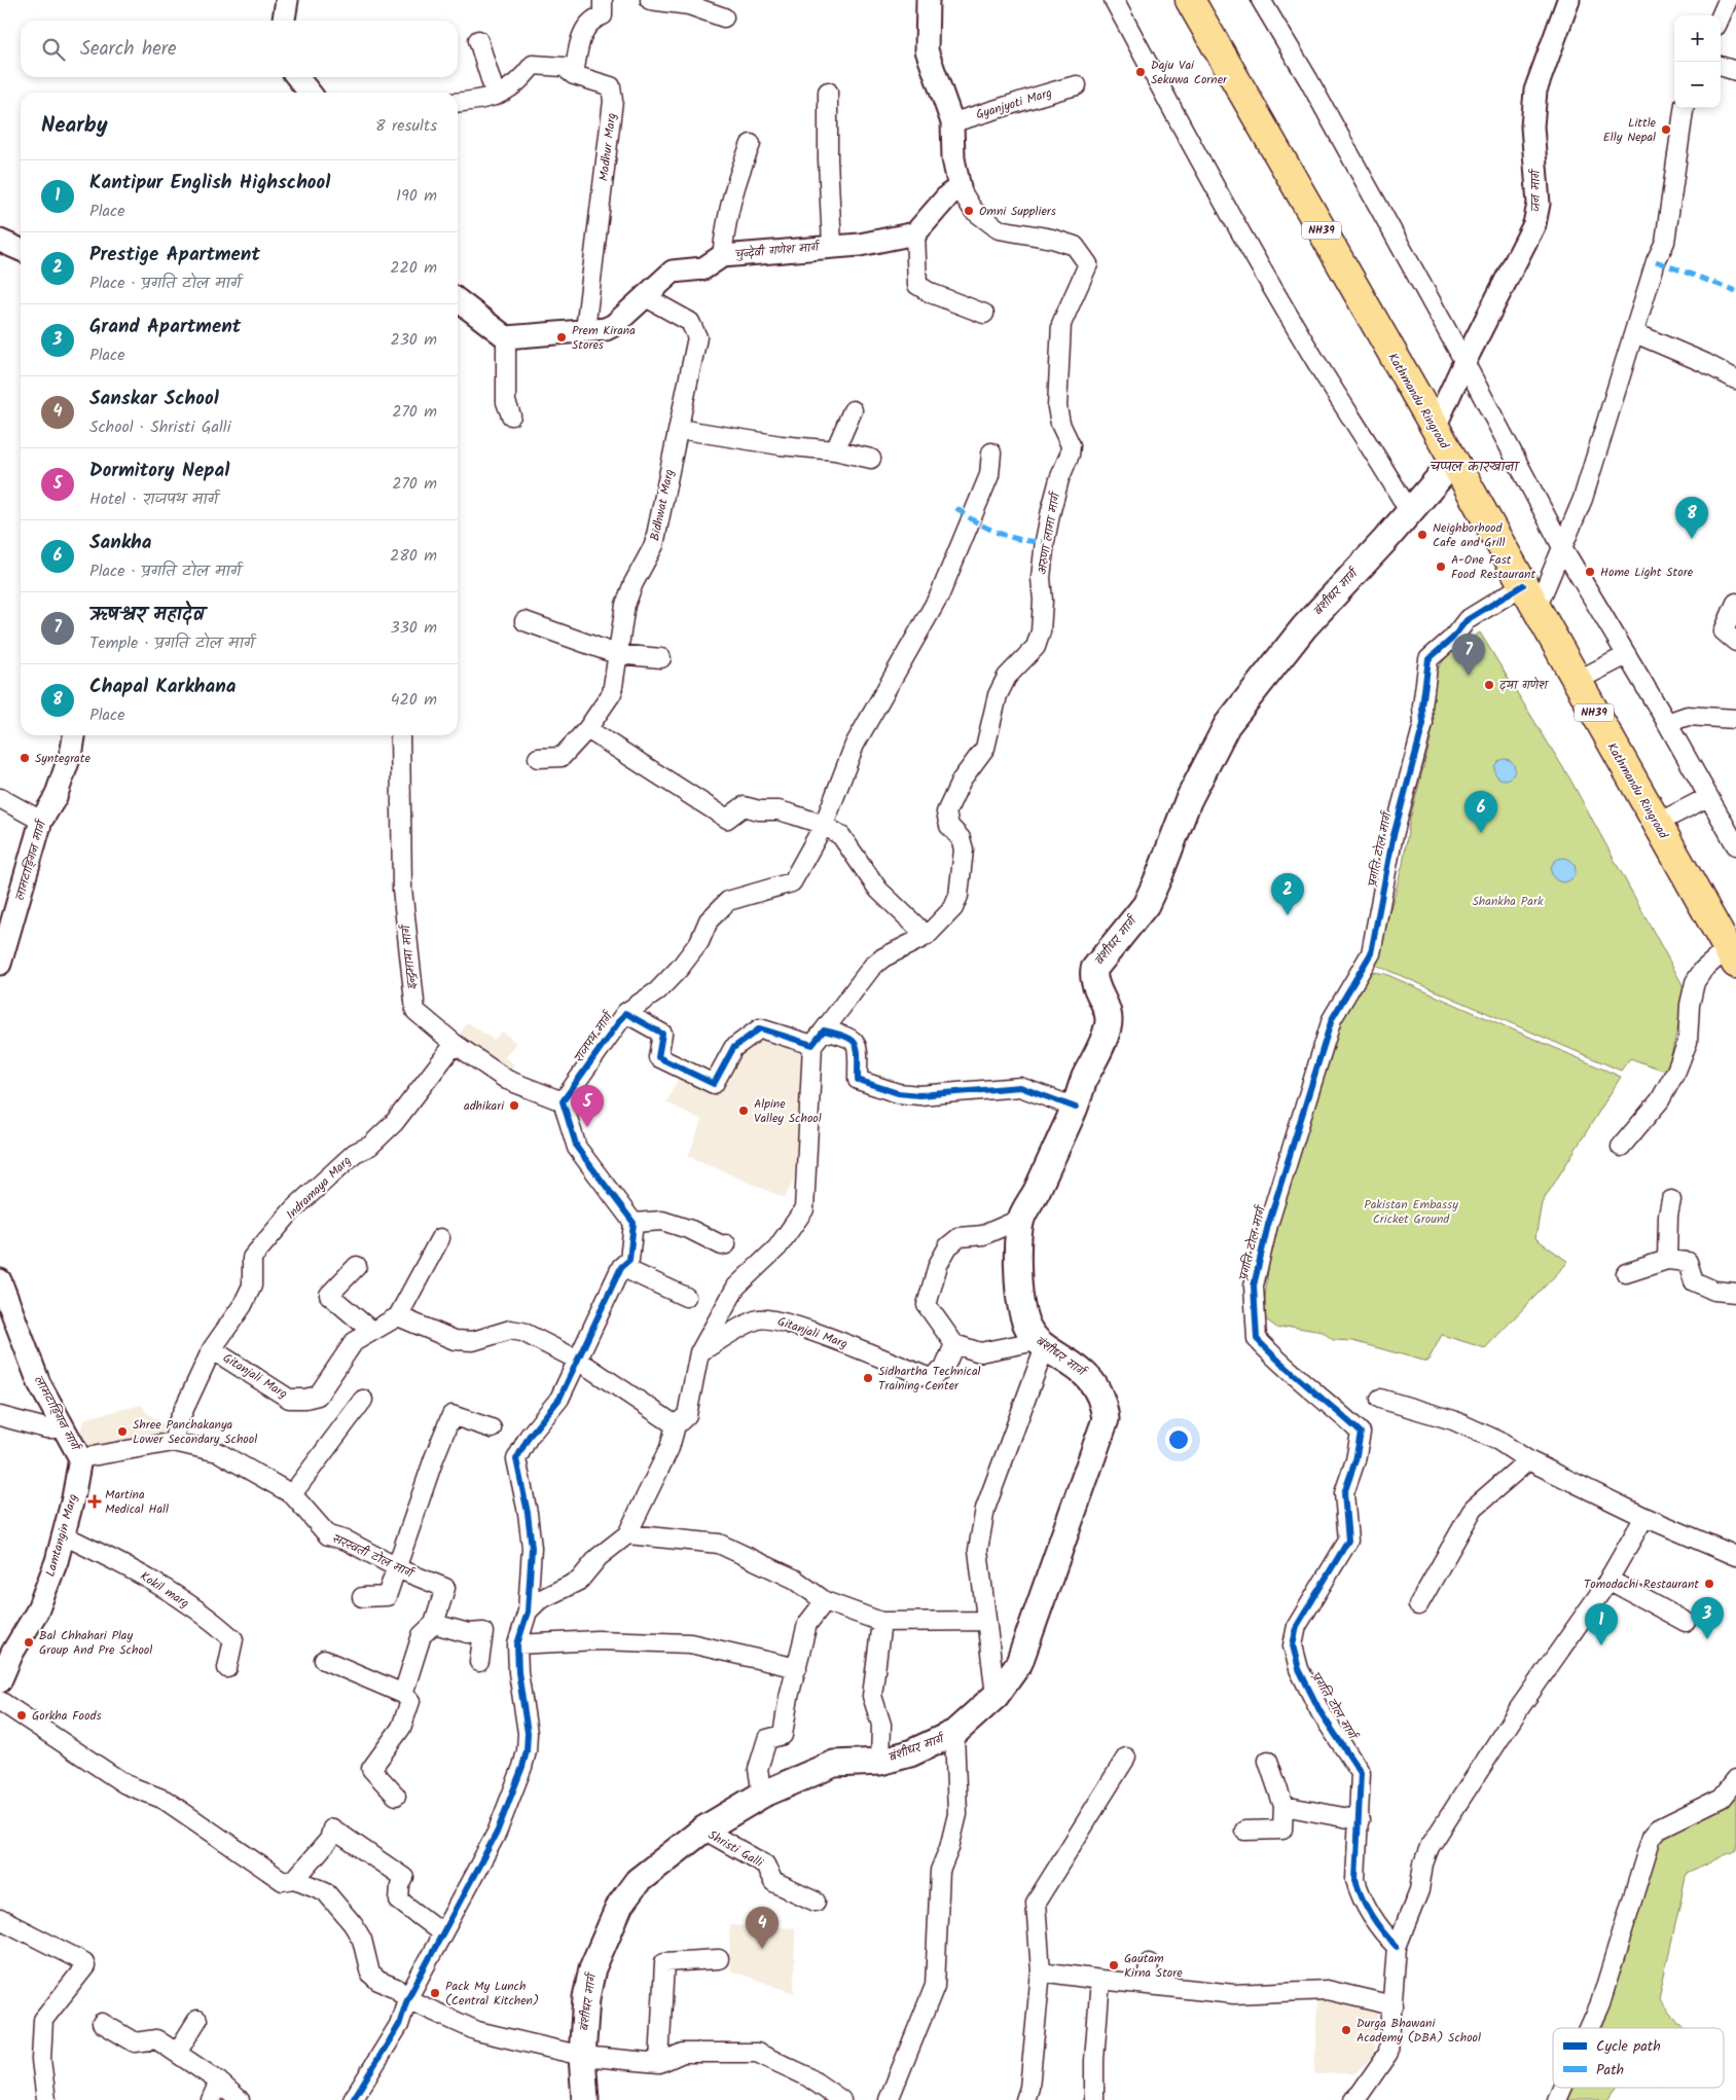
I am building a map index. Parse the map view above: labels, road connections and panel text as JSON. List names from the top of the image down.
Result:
{
  "streets": {
    "highway": ["NH39", "Kathmandu Ringroad"],
    "main road": ["बंशीधर मार्ग"],
    "street": [
      "Gyanjyoti Marg",
      "Madhur Marg",
      "जन मार्ग",
      "चुन्देवी गणेश मार्ग",
      "Bidhwat Marg",
      "अरुणा लामा मार्ग",
      "प्रगति टोल मार्ग",
      "लामटाङ्गिन मार्ग",
      "इन्द्रमाया मार्ग",
      "राजपथ मार्ग",
      "Indramaya Marg",
      "Gitanjali Marg",
      "Lamtangin Marg",
      "सरस्वती टोल मार्ग",
      "Kokil marg",
      "Shristi Galli"
    ]
  },
  "crossings": [
    ["Madhur Marg", "चुन्देवी गणेश मार्ग"],
    ["जन मार्ग", "Kathmandu Ringroad"],
    ["चुन्देवी गणेश मार्ग", "Bidhwat Marg"],
    ["Kathmandu Ringroad", "बंशीधर मार्ग"],
    ["Kathmandu Ringroad", "प्रगति टोल मार्ग"],
    ["अरुणा लामा मार्ग", "राजपथ मार्ग"],
    ["बंशीधर मार्ग", "राजपथ मार्ग"],
    ["बंशीधर मार्ग", "Shristi Galli"],
    ["लामटाङ्गिन मार्ग", "Lamtangin Marg"],
    ["इन्द्रमाया मार्ग", "राजपथ मार्ग"],
    ["इन्द्रमाया मार्ग", "Indramaya Marg"],
    ["Indramaya Marg", "Gitanjali Marg"],
    ["Gitanjali Marg", "सरस्वती टोल मार्ग"],
    ["Lamtangin Marg", "Kokil marg"]
  ],
  "districts": ["चप्पल कारखाना"],
  "parks": ["Shankha Park", "Pakistan Embassy Cricket Ground"],
  "places": {
    "other": [
      "Daju Vai Sekuwa Corner",
      "Little Elly Nepal",
      "Omni Suppliers",
      "Prem Kirana Stores",
      "Neighborhood Cafe and Grill",
      "A-One Fast Food Restaurant",
      "Home Light Store",
      "दया गणेश",
      "Syntegrate",
      "adhikari",
      "Alpine Valley School",
      "Sidhartha Technical Training Center",
      "Shree Panchakanya Lower Secondary School",
      "Tomodachi Restaurant",
      "Bal Chhahari Play Group And Pre School",
      "Gorkha Foods",
      "Gautam Kirna Store",
      "Pack My Lunch (Central Kitchen)",
      "Durga Bhawani Academy (DBA) School"
    ],
    "health": ["Martina Medical Hall"]
  },
  "legend": ["Cycle path", "Path"],
  "page": {
    "map_buttons": ["+", "−"],
    "search": "Search here",
    "heading": ["Nearby", "8 results"],
    "list": [
      {
        "mark": "1",
        "name": "Kantipur English Highschool",
        "note": "Place",
        "value": "190 m"
      },
      {
        "mark": "2",
        "name": "Prestige Apartment",
        "note": "Place · प्रगति टोल मार्ग",
        "value": "220 m"
      },
      {
        "mark": "3",
        "name": "Grand Apartment",
        "note": "Place",
        "value": "230 m"
      },
      {
        "mark": "4",
        "name": "Sanskar School",
        "note": "School · Shristi Galli",
        "value": "270 m"
      },
      {
        "mark": "5",
        "name": "Dormitory Nepal",
        "note": "Hotel · राजपथ मार्ग",
        "value": "270 m"
      },
      {
        "mark": "6",
        "name": "Sankha",
        "note": "Place · प्रगति टोल मार्ग",
        "value": "280 m"
      },
      {
        "mark": "7",
        "name": "ऋषश्वर महादेव",
        "note": "Temple · प्रगति टोल मार्ग",
        "value": "330 m"
      },
      {
        "mark": "8",
        "name": "Chapal Karkhana",
        "note": "Place",
        "value": "420 m"
      }
    ],
    "pins": [
      "8",
      "7",
      "6",
      "2",
      "5",
      "3",
      "1",
      "4"
    ]
  }
}
